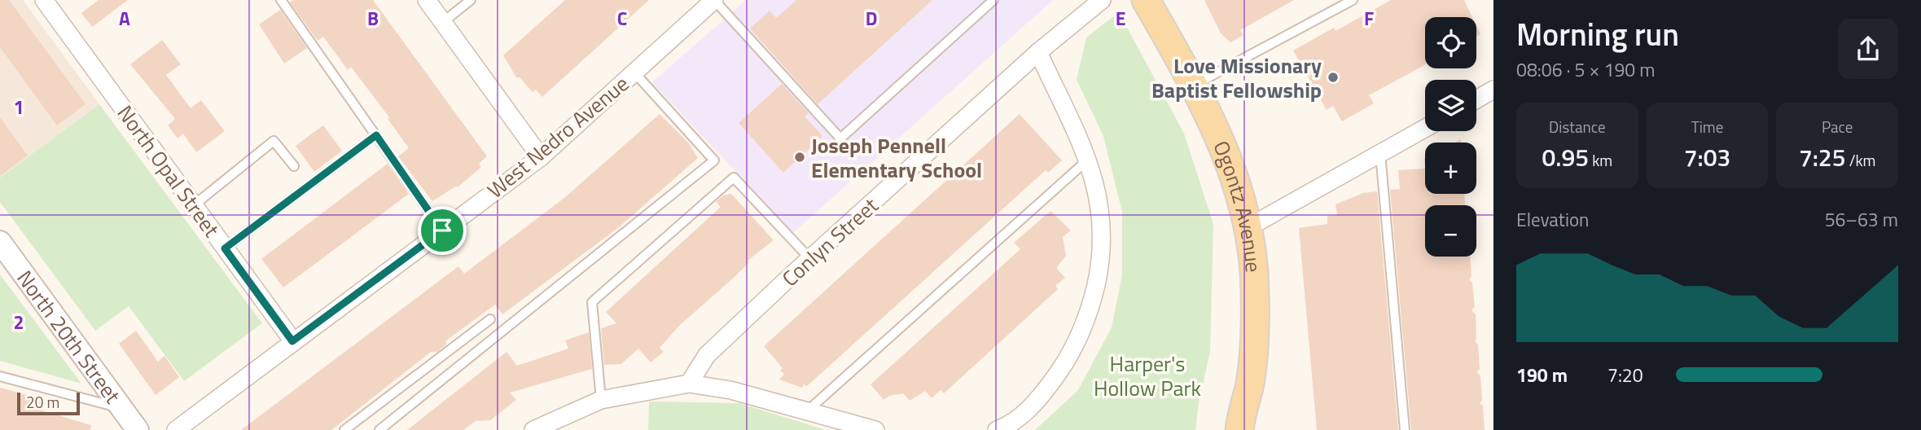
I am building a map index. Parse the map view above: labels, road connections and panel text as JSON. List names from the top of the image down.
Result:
{
  "streets": {
    "main road": ["Ogontz Avenue"],
    "street": [
      "West Nedro Avenue",
      "North Opal Street",
      "Conlyn Street",
      "North 20th Street"
    ]
  },
  "crossings": [
    ["West Nedro Avenue", "North Opal Street"]
  ],
  "parks": ["Harper's Hollow Park"],
  "places": ["Love Missionary Baptist Fellowship", "Joseph Pennell Elementary School"],
  "scale_bar": "20 m",
  "page": {
    "heading": ["Morning run", "08:06 · 5 × 190 m"],
    "map_buttons": ["+", "−"],
    "stats": [
      ["Distance", "0.95 km"],
      ["Time", "7:03"],
      ["Pace", "7:25 /km"]
    ],
    "chart": ["Elevation", "56–63 m"],
    "list": [
      {
        "name": "190 m",
        "note": "7:20"
      }
    ],
    "scale": "20 m"
  },
  "grid": {
    "columns": [
      "A",
      "B",
      "C",
      "D",
      "E",
      "F"
    ],
    "rows": ["1", "2"]
  }
}
